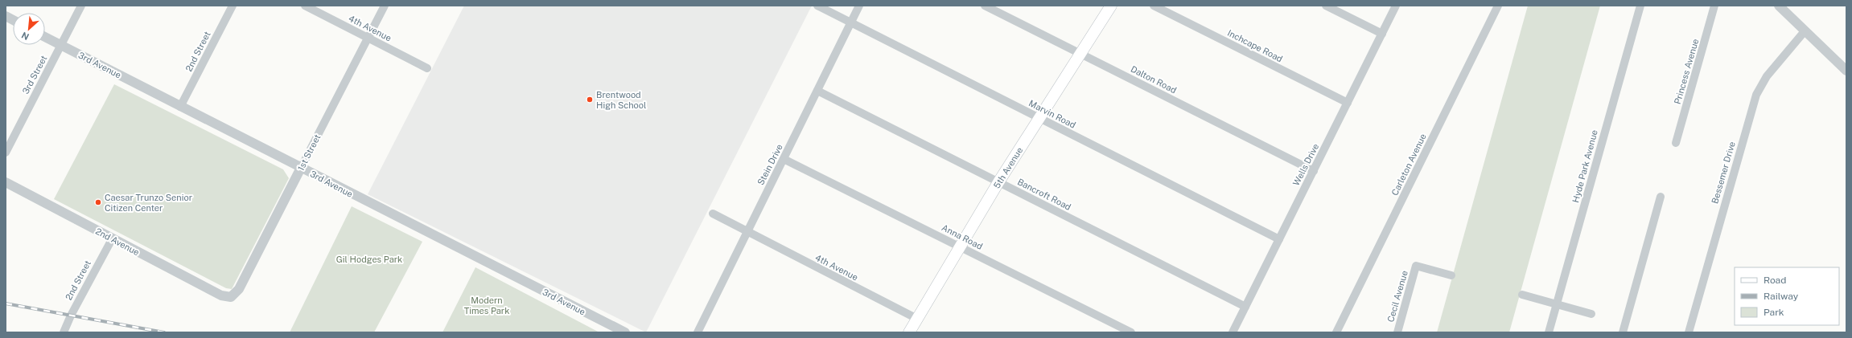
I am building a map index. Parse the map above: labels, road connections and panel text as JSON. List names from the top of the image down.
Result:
{
  "streets": {
    "main road": ["5th Avenue"],
    "street": [
      "4th Avenue",
      "Inchcape Road",
      "2nd Street",
      "3rd Avenue",
      "Princess Avenue",
      "3rd Street",
      "Dalton Road",
      "Marvin Road",
      "1st Street",
      "Stein Drive",
      "Wells Drive",
      "Carleton Avenue",
      "Hyde Park Avenue",
      "Bessemer Drive",
      "Bancroft Road",
      "Anna Road",
      "2nd Avenue",
      "Cecil Avenue"
    ]
  },
  "crossings": [
    ["4th Avenue", "1st Street"],
    ["4th Avenue", "Stein Drive"],
    ["4th Avenue", "5th Avenue"],
    ["Inchcape Road", "Wells Drive"],
    ["2nd Street", "3rd Avenue"],
    ["2nd Street", "2nd Avenue"],
    ["3rd Avenue", "3rd Street"],
    ["3rd Avenue", "1st Street"],
    ["Dalton Road", "Wells Drive"],
    ["Dalton Road", "5th Avenue"],
    ["Marvin Road", "Stein Drive"],
    ["Marvin Road", "Wells Drive"],
    ["Marvin Road", "5th Avenue"],
    ["1st Street", "2nd Avenue"],
    ["Stein Drive", "Bancroft Road"],
    ["Stein Drive", "Anna Road"],
    ["Wells Drive", "Bancroft Road"],
    ["5th Avenue", "Bancroft Road"],
    ["5th Avenue", "Anna Road"]
  ],
  "parks": ["Gil Hodges Park", "Modern Times Park"],
  "places": ["Brentwood High School", "Caesar Trunzo Senior Citizen Center"],
  "legend": ["Road", "Railway", "Park"],
  "north": "bottom left"
}
